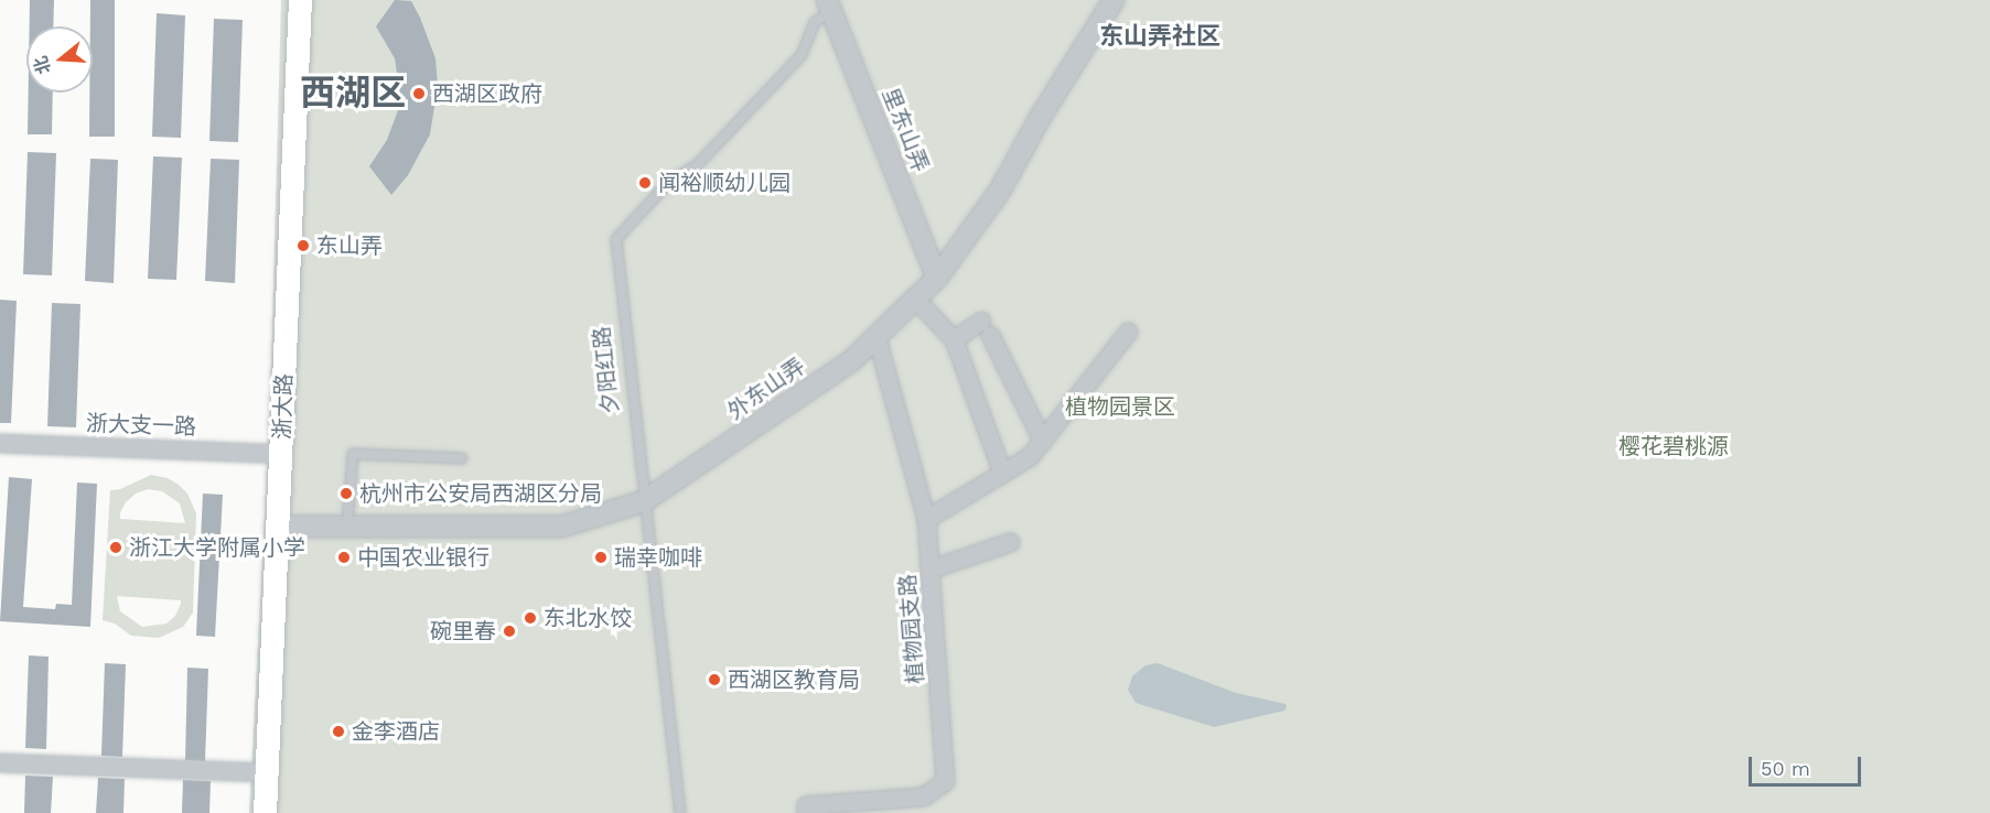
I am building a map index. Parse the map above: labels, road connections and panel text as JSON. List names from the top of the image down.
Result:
{
  "streets": {
    "main road": ["浙大路"],
    "street": [
      "里东山弄",
      "外东山弄",
      "浙大支一路",
      "植物园支路"
    ],
    "lane": ["夕阳红路"]
  },
  "crossings": [
    ["里东山弄", "夕阳红路"],
    ["里东山弄", "外东山弄"],
    ["夕阳红路", "外东山弄"],
    ["外东山弄", "浙大路"],
    ["外东山弄", "植物园支路"],
    ["浙大路", "浙大支一路"]
  ],
  "districts": ["东山弄社区", "西湖区"],
  "parks": ["植物园景区", "樱花碧桃源"],
  "places": [
    "西湖区政府",
    "闻裕顺幼儿园",
    "东山弄",
    "杭州市公安局西湖区分局",
    "浙江大学附属小学",
    "中国农业银行",
    "瑞幸咖啡",
    "东北水饺",
    "碗里春",
    "西湖区教育局",
    "金李酒店"
  ],
  "scale_bar": "50 m",
  "north": "left"
}
